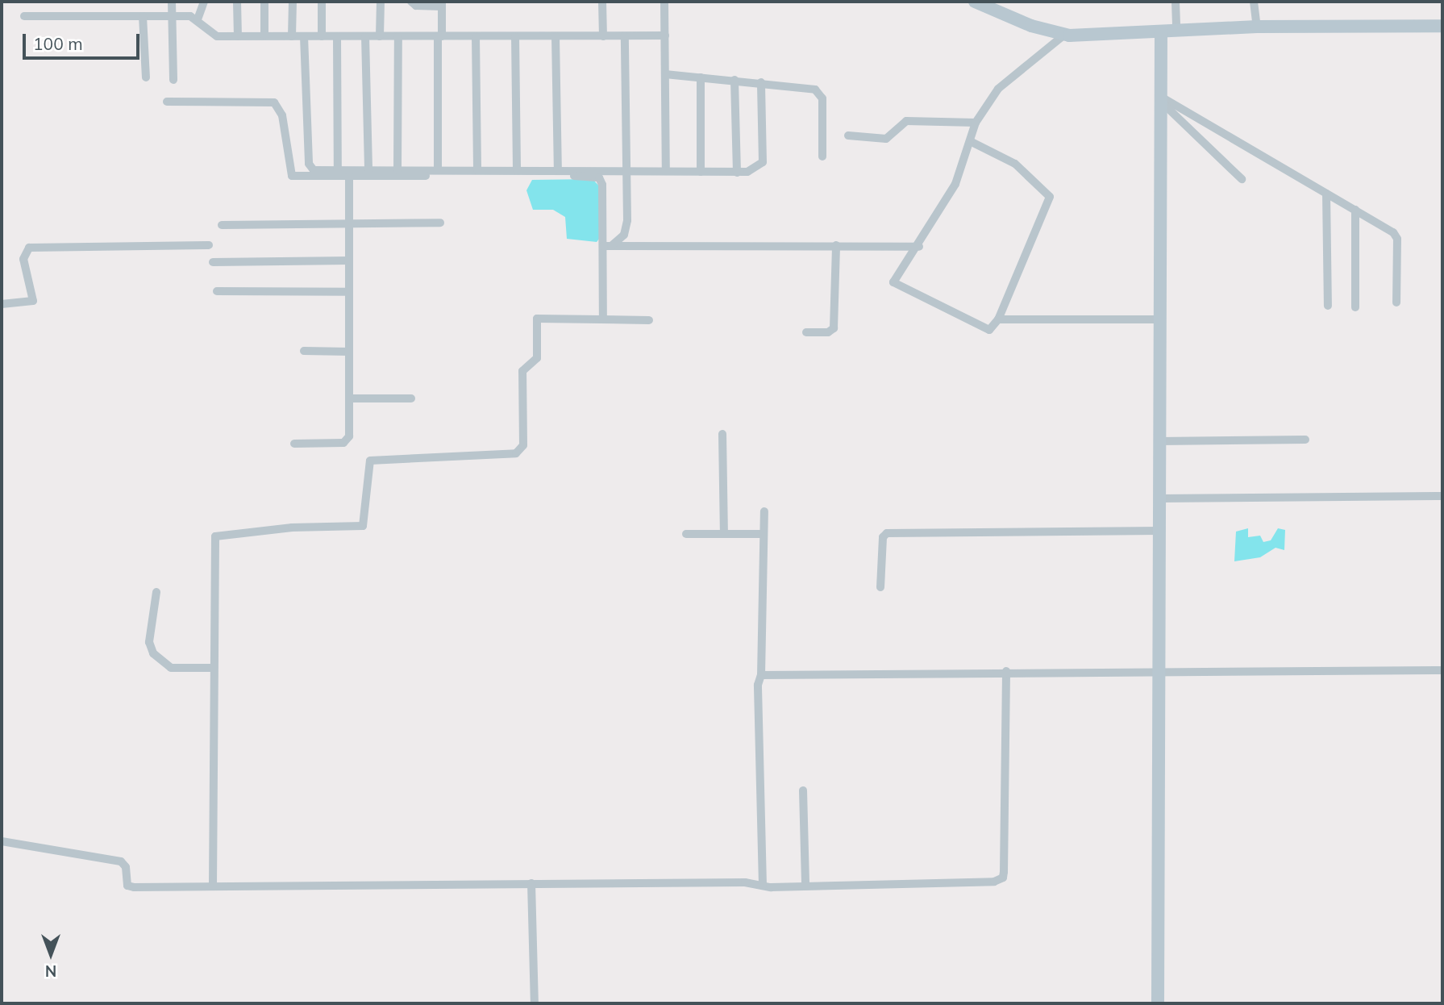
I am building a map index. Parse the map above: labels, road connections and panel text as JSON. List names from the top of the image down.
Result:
{
  "scale_bar": "100 m",
  "north": "bottom"
}
